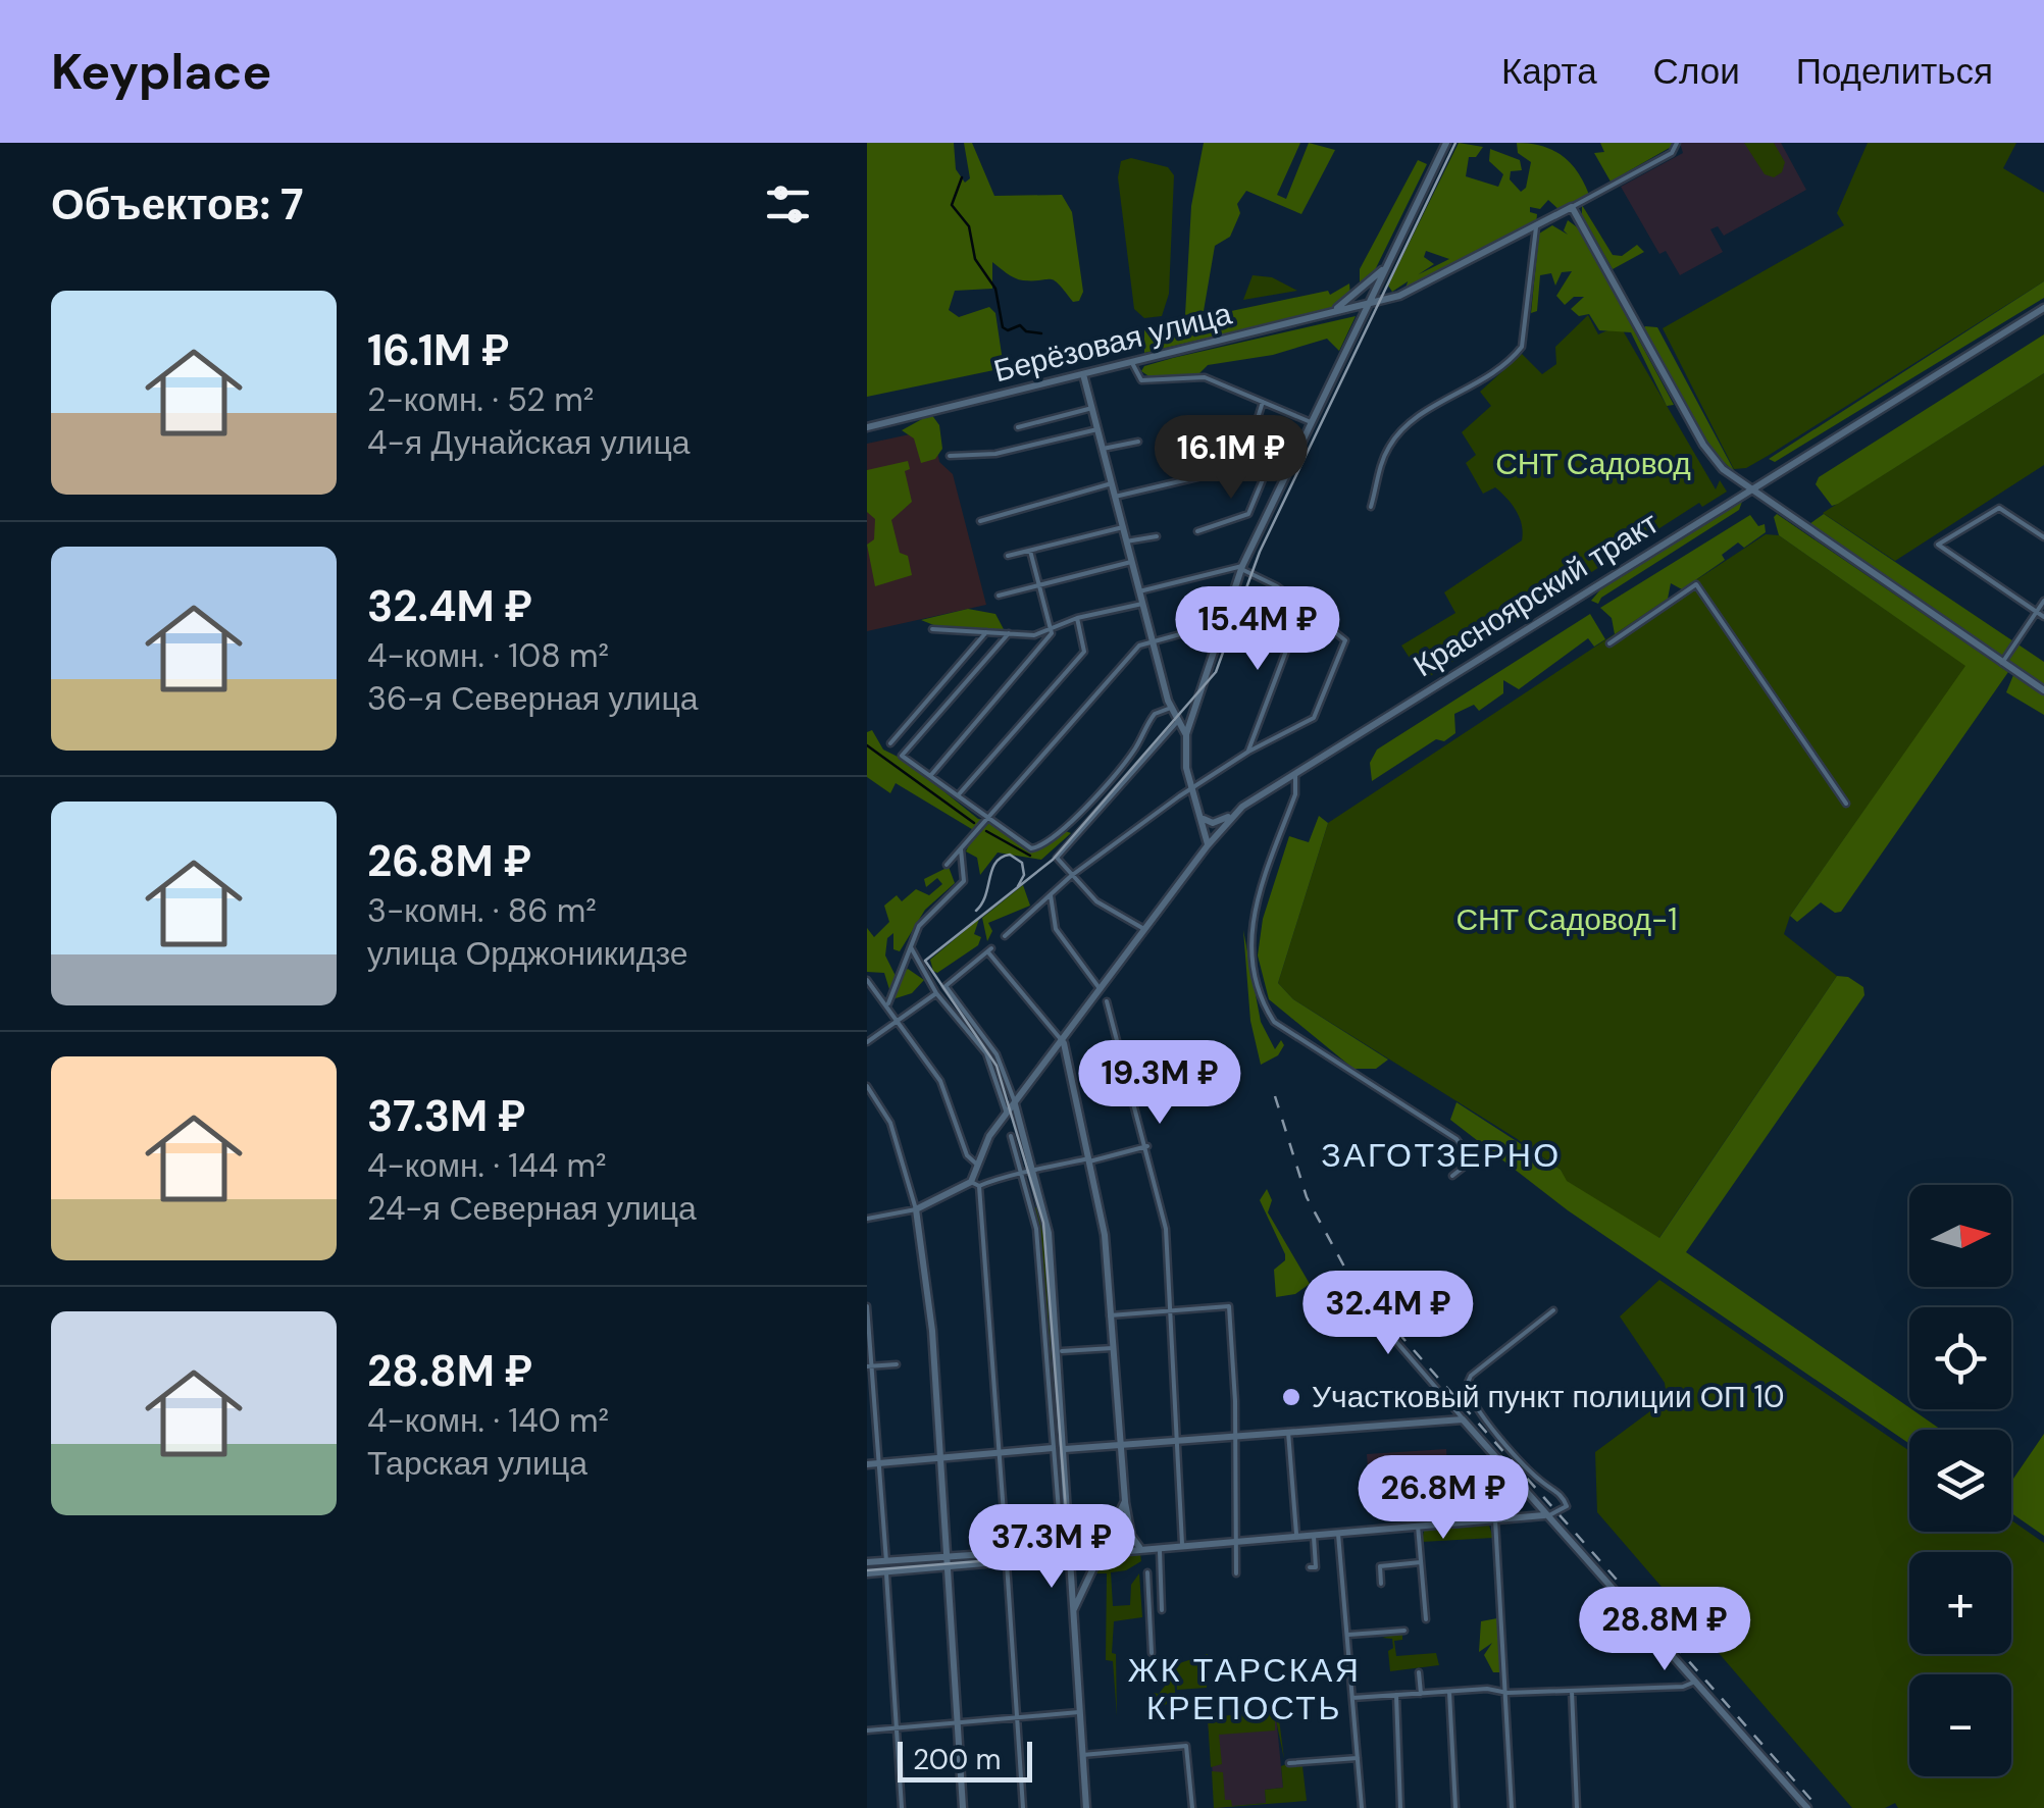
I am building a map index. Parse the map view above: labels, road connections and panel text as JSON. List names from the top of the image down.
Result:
{
  "streets": {
    "main road": ["Берёзовая улица", "Красноярский тракт"]
  },
  "districts": ["ЗАГОТЗЕРНО", "ЖК ТАРСКАЯ КРЕПОСТЬ"],
  "parks": ["СНТ Садовод", "СНТ Садовод-1"],
  "places": ["Участковый пункт полиции ОП 10"],
  "scale_bar": "200 m",
  "north": "right",
  "page": {
    "header": "Keyplace",
    "nav": ["Карта", "Слои", "Поделиться"],
    "heading": "Объектов: 7",
    "list": [
      {
        "name": "16.1M ₽",
        "note": "2-комн. · 52 m² · 4-я Дунайская улица"
      },
      {
        "name": "32.4M ₽",
        "note": "4-комн. · 108 m² · 36-я Северная улица"
      },
      {
        "name": "26.8M ₽",
        "note": "3-комн. · 86 m² · улица Орджоникидзе"
      },
      {
        "name": "37.3M ₽",
        "note": "4-комн. · 144 m² · 24-я Северная улица"
      },
      {
        "name": "28.8M ₽",
        "note": "4-комн. · 140 m² · Тарская улица"
      }
    ],
    "price": [
      "16.1M ₽",
      "15.4M ₽",
      "19.3M ₽",
      "32.4M ₽",
      "26.8M ₽",
      "37.3M ₽",
      "28.8M ₽"
    ],
    "map_buttons": ["+", "−"],
    "scale": "200 m"
  }
}
